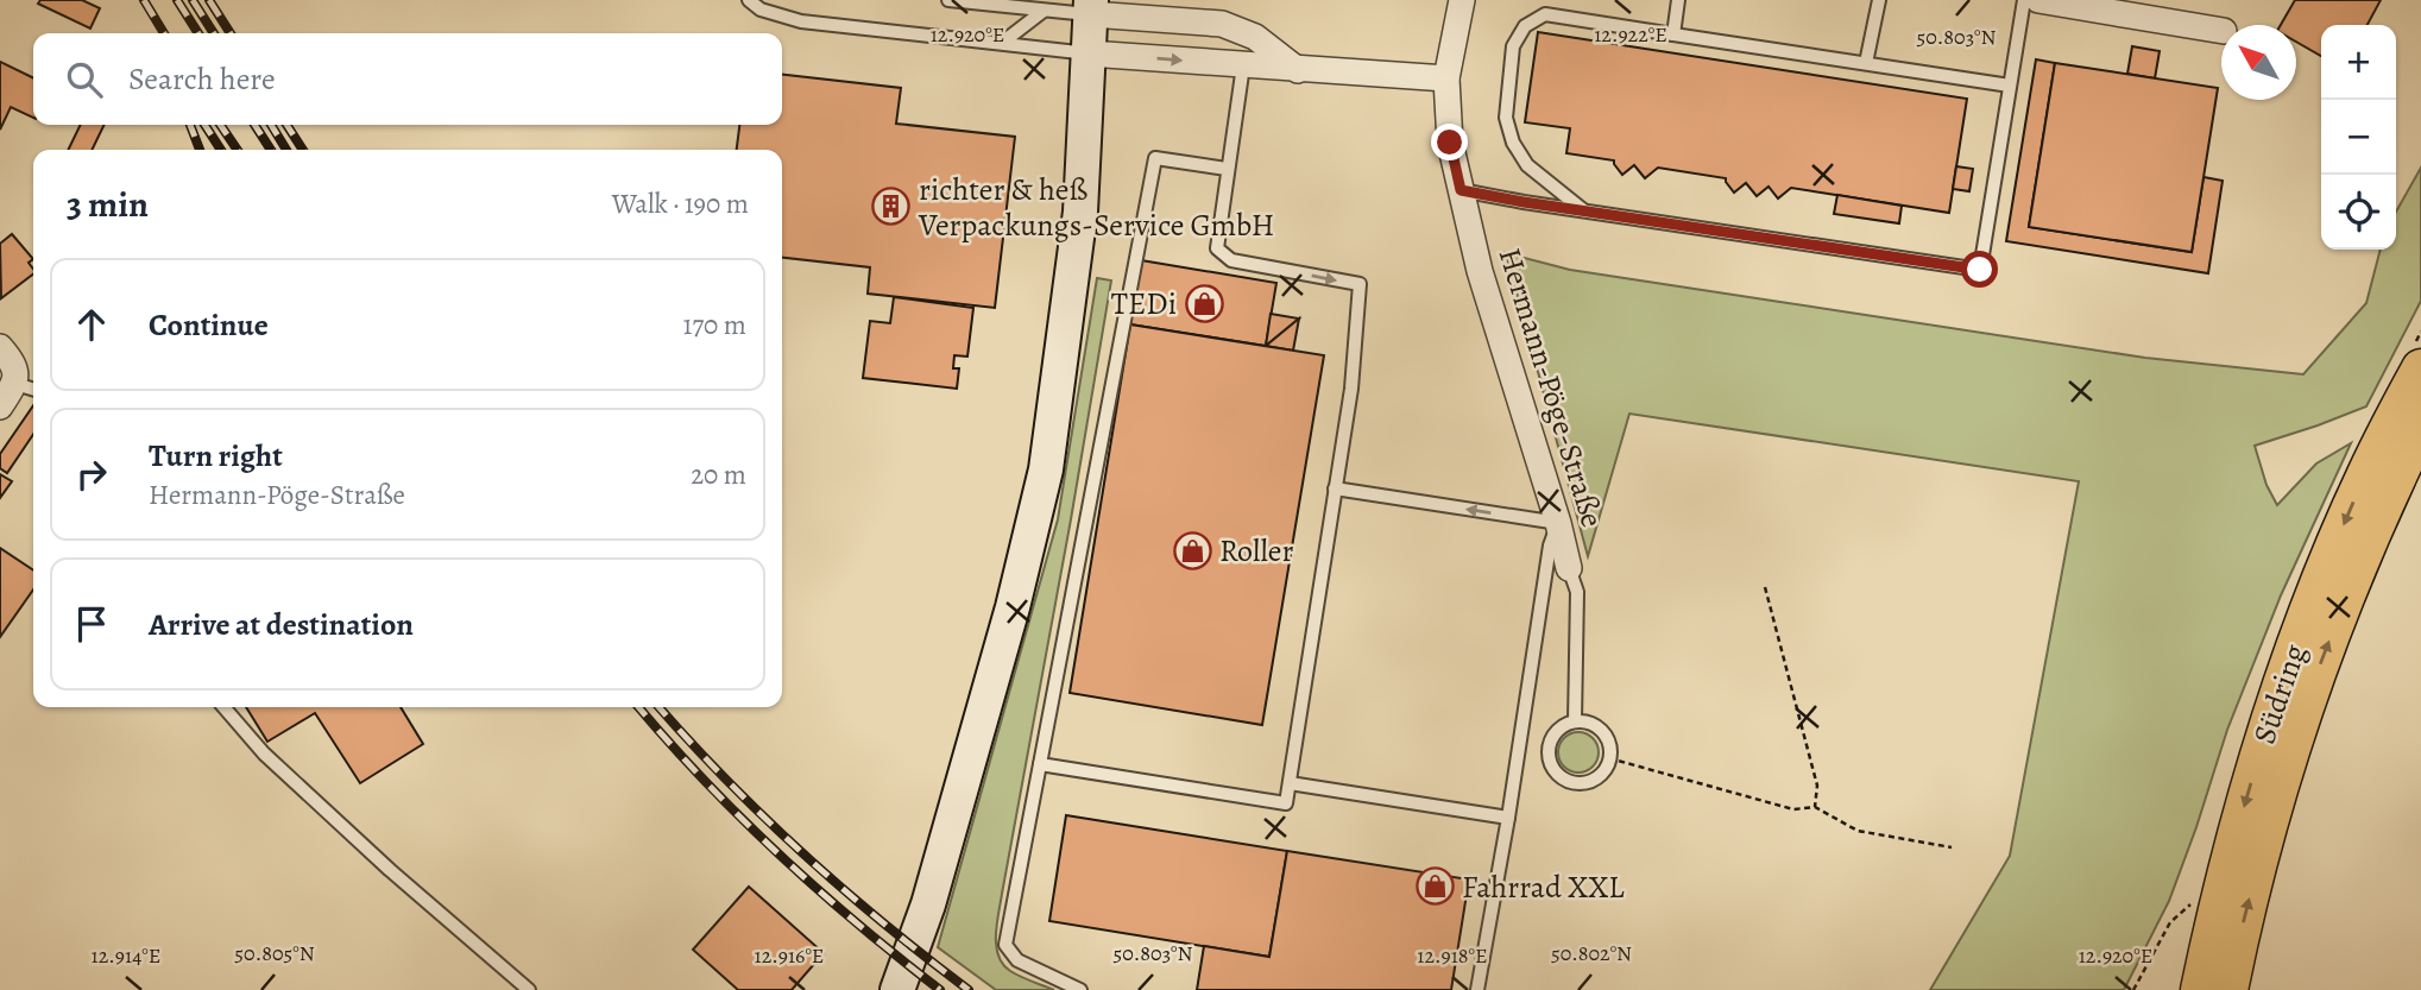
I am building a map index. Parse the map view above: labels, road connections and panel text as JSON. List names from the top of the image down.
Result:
{
  "streets": {
    "main road": ["Südring"],
    "street": ["Hermann-Pöge-Straße"]
  },
  "places": {
    "building": ["richter & heß Verpackungs-Service GmbH"],
    "shop": ["TEDi", "Roller", "Fahrrad XXL"]
  },
  "north": "top left",
  "page": {
    "map_buttons": ["+", "−"],
    "search": "Search here",
    "heading": ["3 min", "Walk · 190 m"],
    "list": [
      ["Continue", "170 m"],
      ["Turn right", "Hermann-Pöge-Straße", "20 m"],
      "Arrive at destination"
    ]
  },
  "coordinates": [
    "12.920°E",
    "12.922°E",
    "50.803°N",
    "50.805°N",
    "50.802°N",
    "12.914°E",
    "12.916°E",
    "12.918°E"
  ]
}
